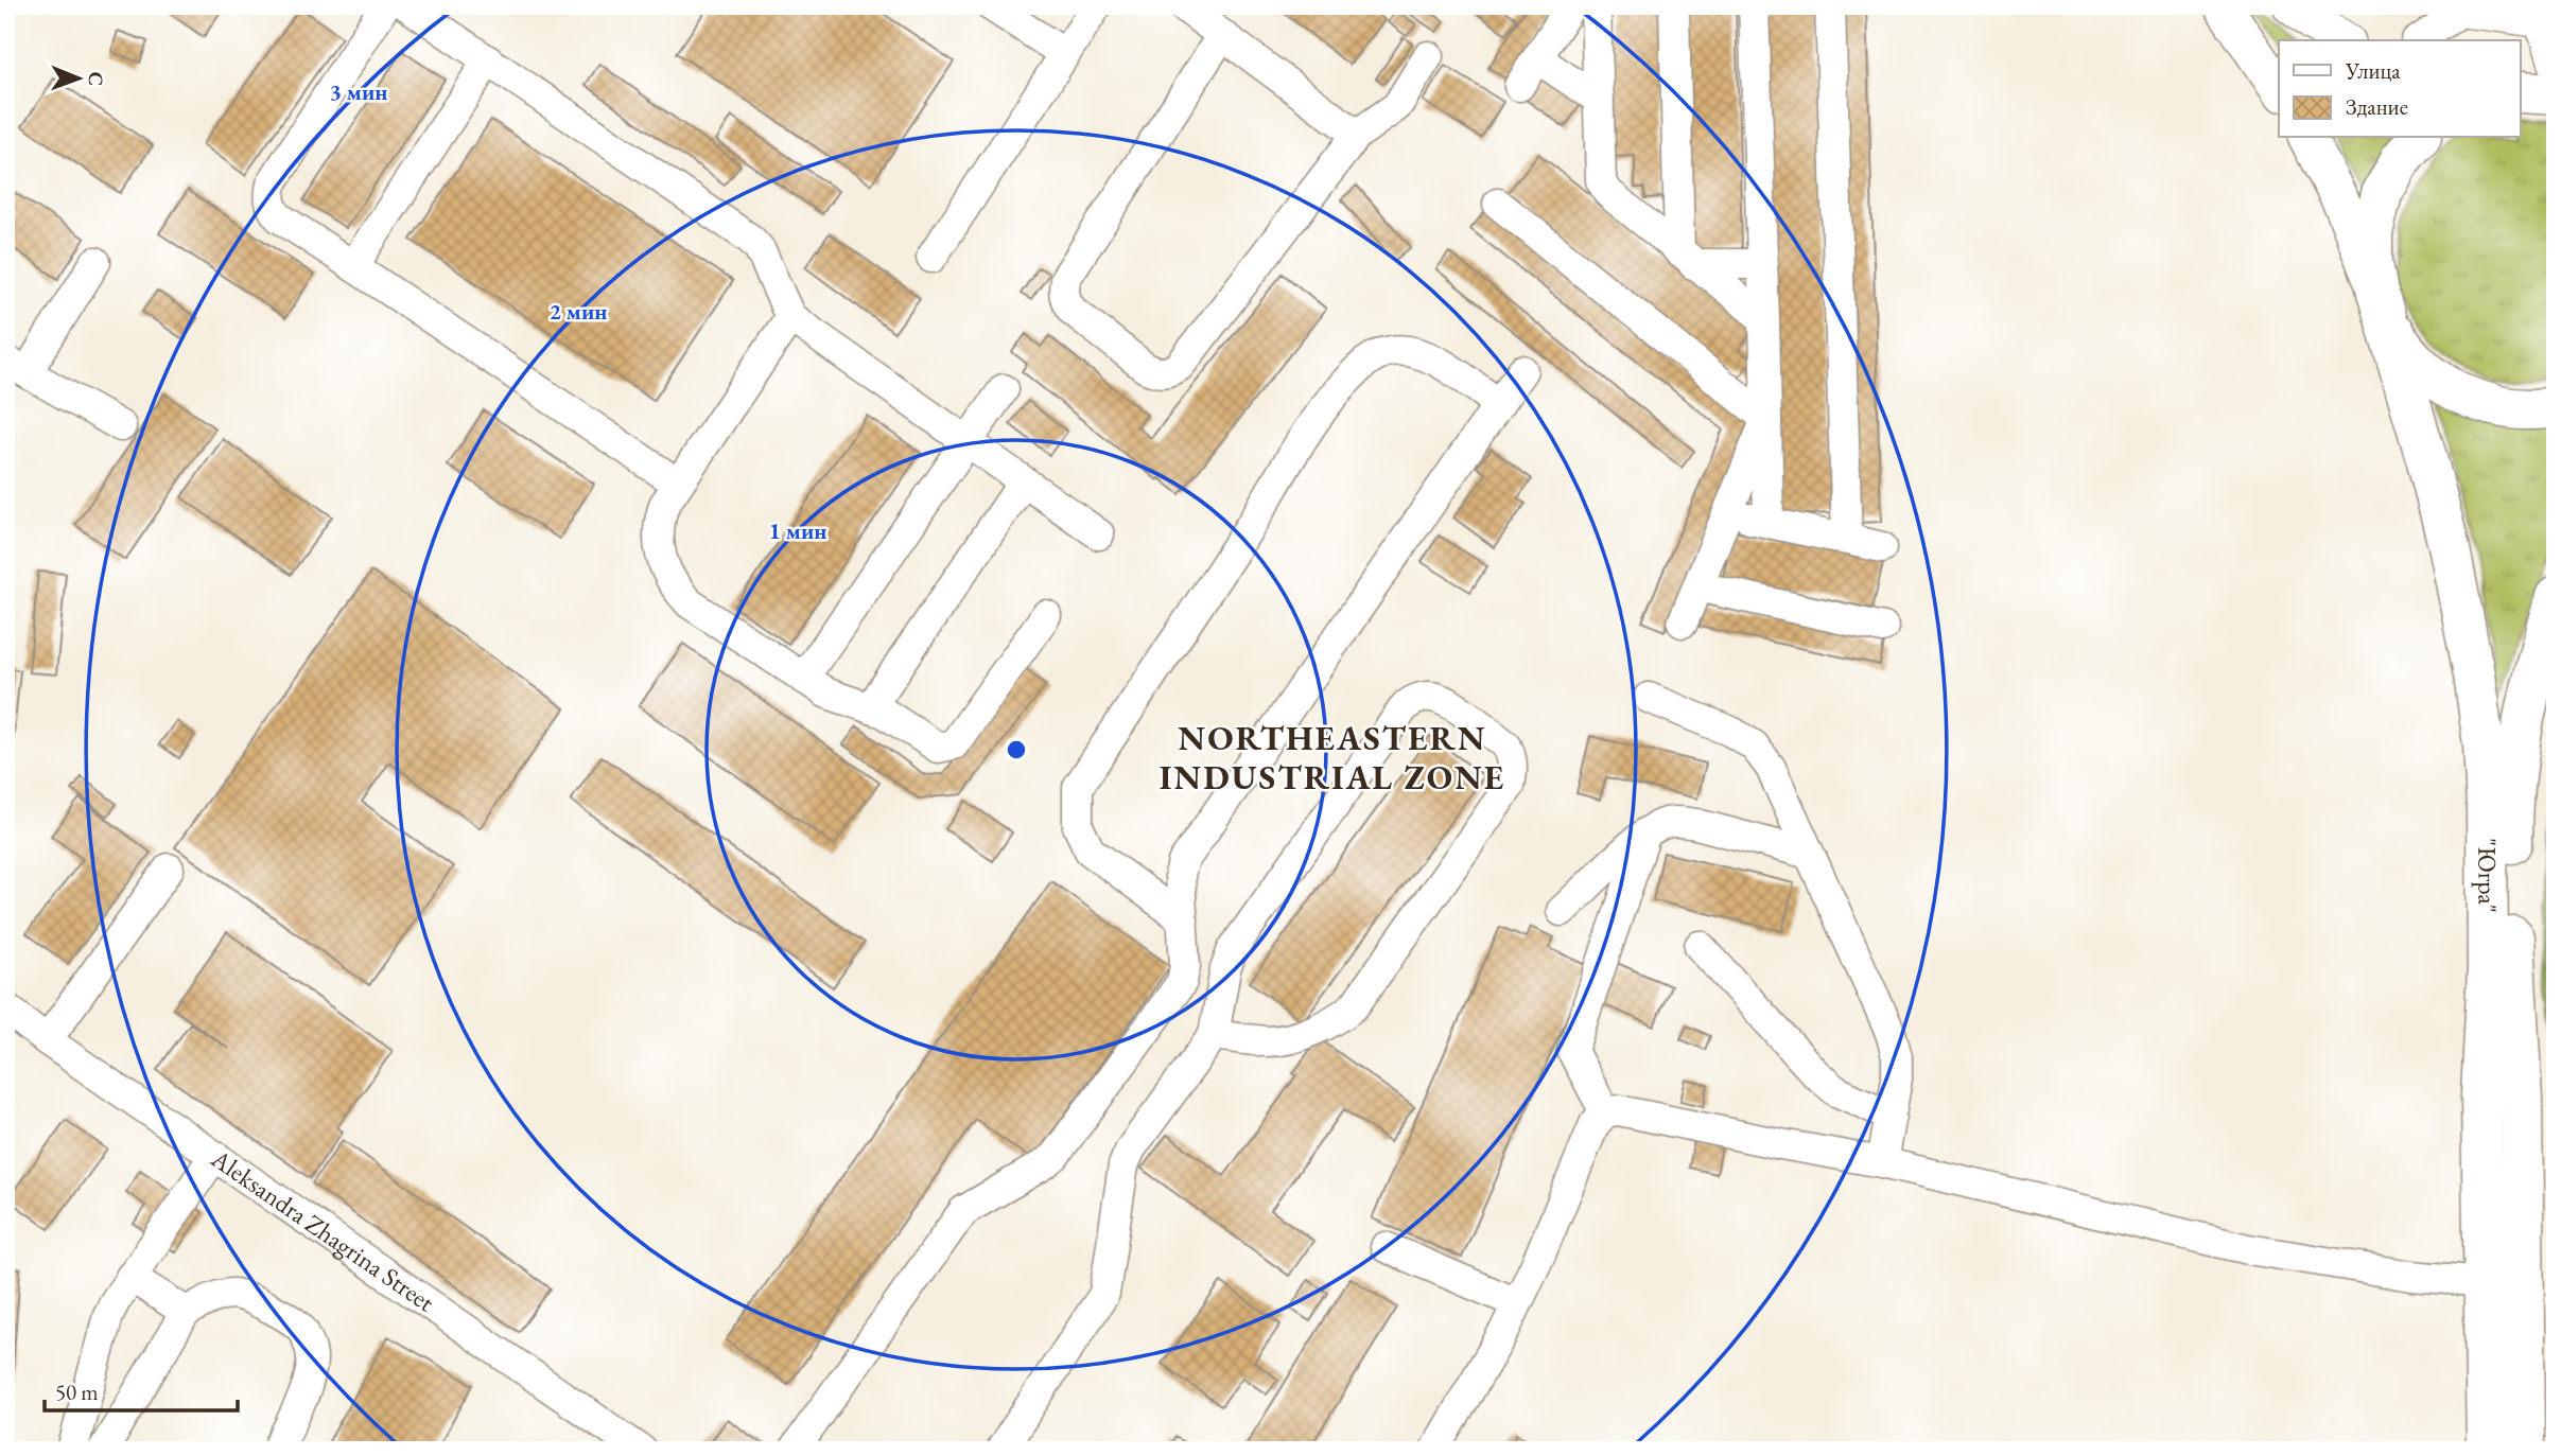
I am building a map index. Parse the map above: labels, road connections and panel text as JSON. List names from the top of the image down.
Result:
{
  "streets": {
    "highway": ["\"Югра\""],
    "street": ["Aleksandra Zhagrina Street"]
  },
  "districts": ["NORTHEASTERN INDUSTRIAL ZONE"],
  "legend": ["Улица", "Здание"],
  "scale_bar": "50 m",
  "north": "right",
  "rings": ["3 мин", "2 мин", "1 мин"]
}
